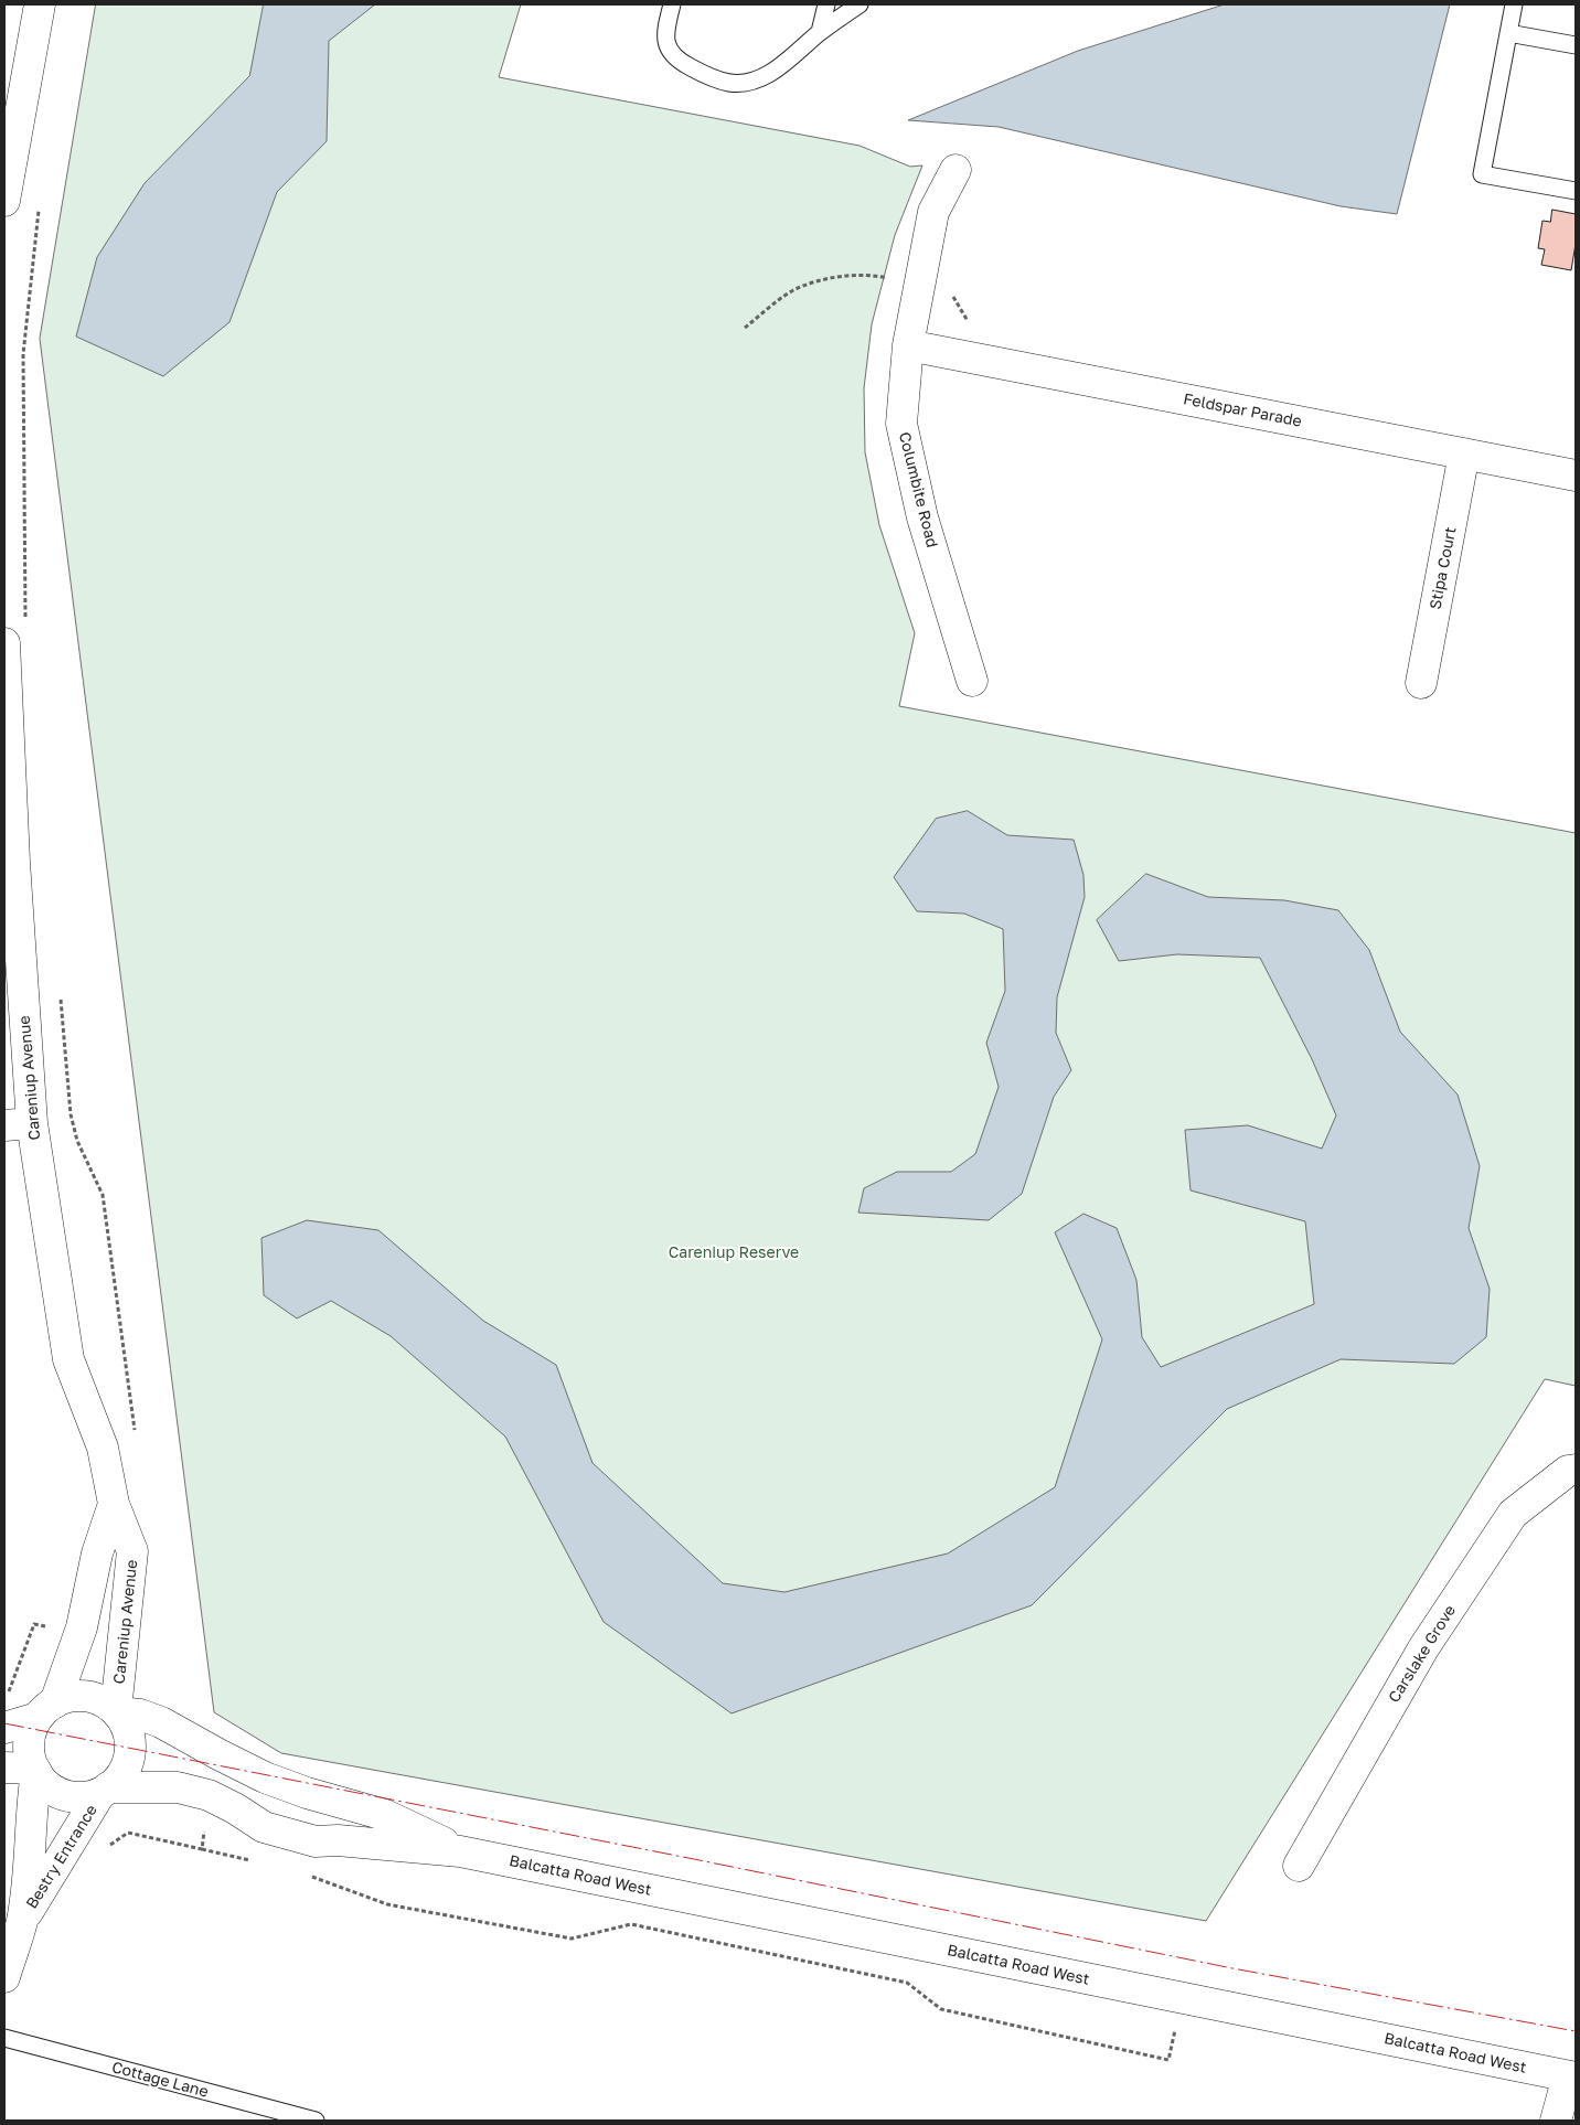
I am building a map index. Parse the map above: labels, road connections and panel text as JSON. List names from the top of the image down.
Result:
{
  "streets": {
    "street": [
      "Feldspar Parade",
      "Columbite Road",
      "Stipa Court",
      "Careniup Avenue",
      "Carslake Grove",
      "Bestry Entrance",
      "Balcatta Road West"
    ],
    "lane": ["Cottage Lane"]
  },
  "crossings": [
    ["Feldspar Parade", "Columbite Road"],
    ["Feldspar Parade", "Stipa Court"],
    ["Careniup Avenue", "Bestry Entrance"],
    ["Careniup Avenue", "Balcatta Road West"],
    ["Bestry Entrance", "Balcatta Road West"]
  ],
  "parks": ["Careniup Reserve"]
}
